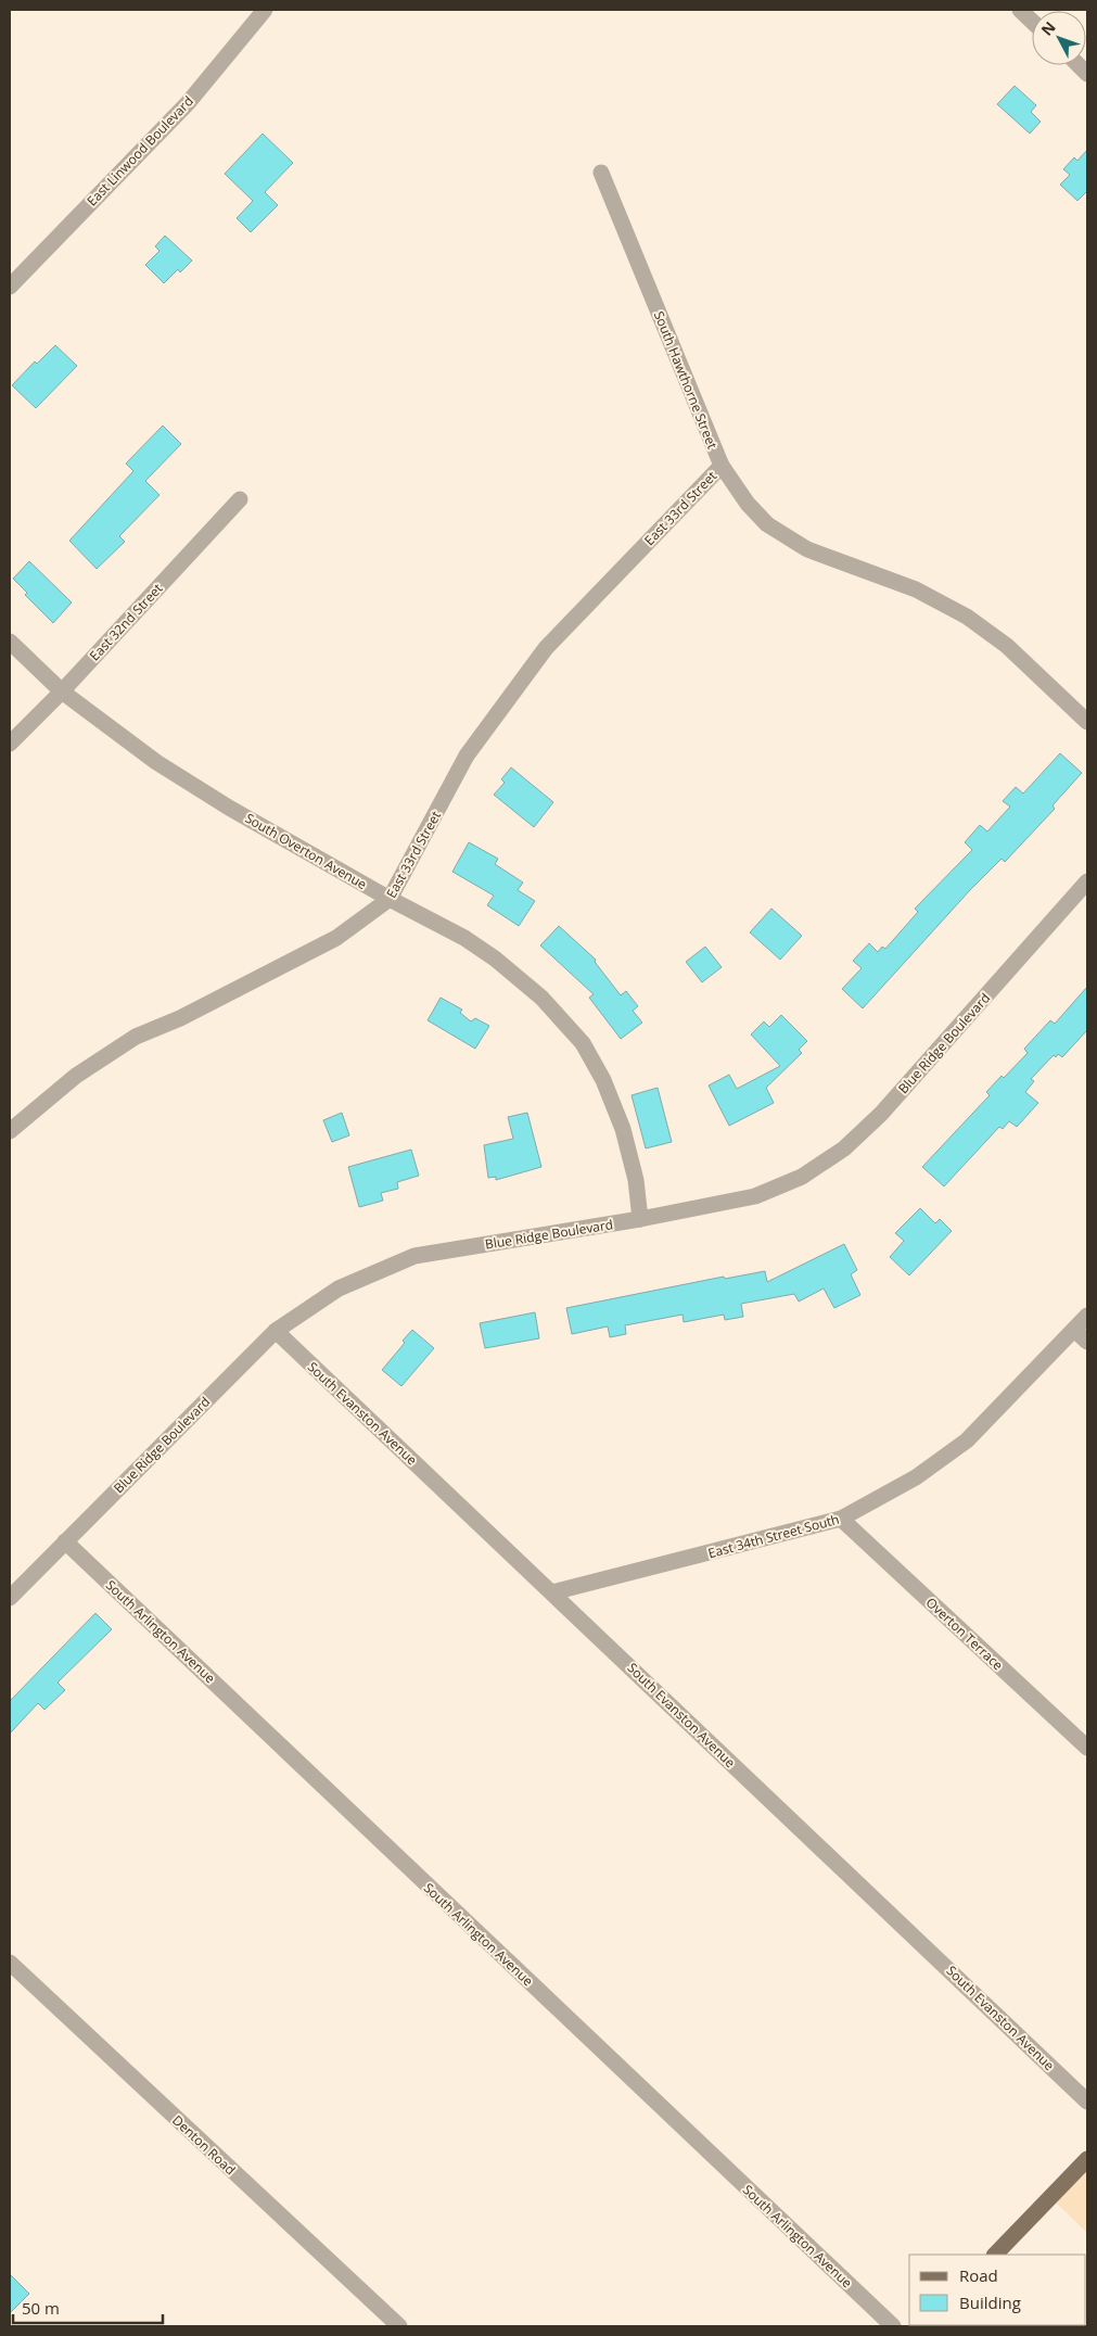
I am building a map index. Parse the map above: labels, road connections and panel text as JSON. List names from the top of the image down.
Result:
{
  "streets": {
    "street": [
      "East Linwood Boulevard",
      "South Hawthorne Street",
      "East 33rd Street",
      "East 32nd Street",
      "South Overton Avenue",
      "Blue Ridge Boulevard",
      "South Evanston Avenue",
      "East 34th Street South",
      "South Arlington Avenue",
      "Overton Terrace",
      "Denton Road"
    ]
  },
  "crossings": [
    ["South Hawthorne Street", "East 33rd Street"],
    ["East 33rd Street", "South Overton Avenue"],
    ["East 32nd Street", "South Overton Avenue"],
    ["South Overton Avenue", "Blue Ridge Boulevard"],
    ["Blue Ridge Boulevard", "South Evanston Avenue"],
    ["Blue Ridge Boulevard", "South Arlington Avenue"],
    ["South Evanston Avenue", "East 34th Street South"],
    ["East 34th Street South", "Overton Terrace"]
  ],
  "legend": ["Road", "Building"],
  "scale_bar": "50 m",
  "north": "top left"
}
